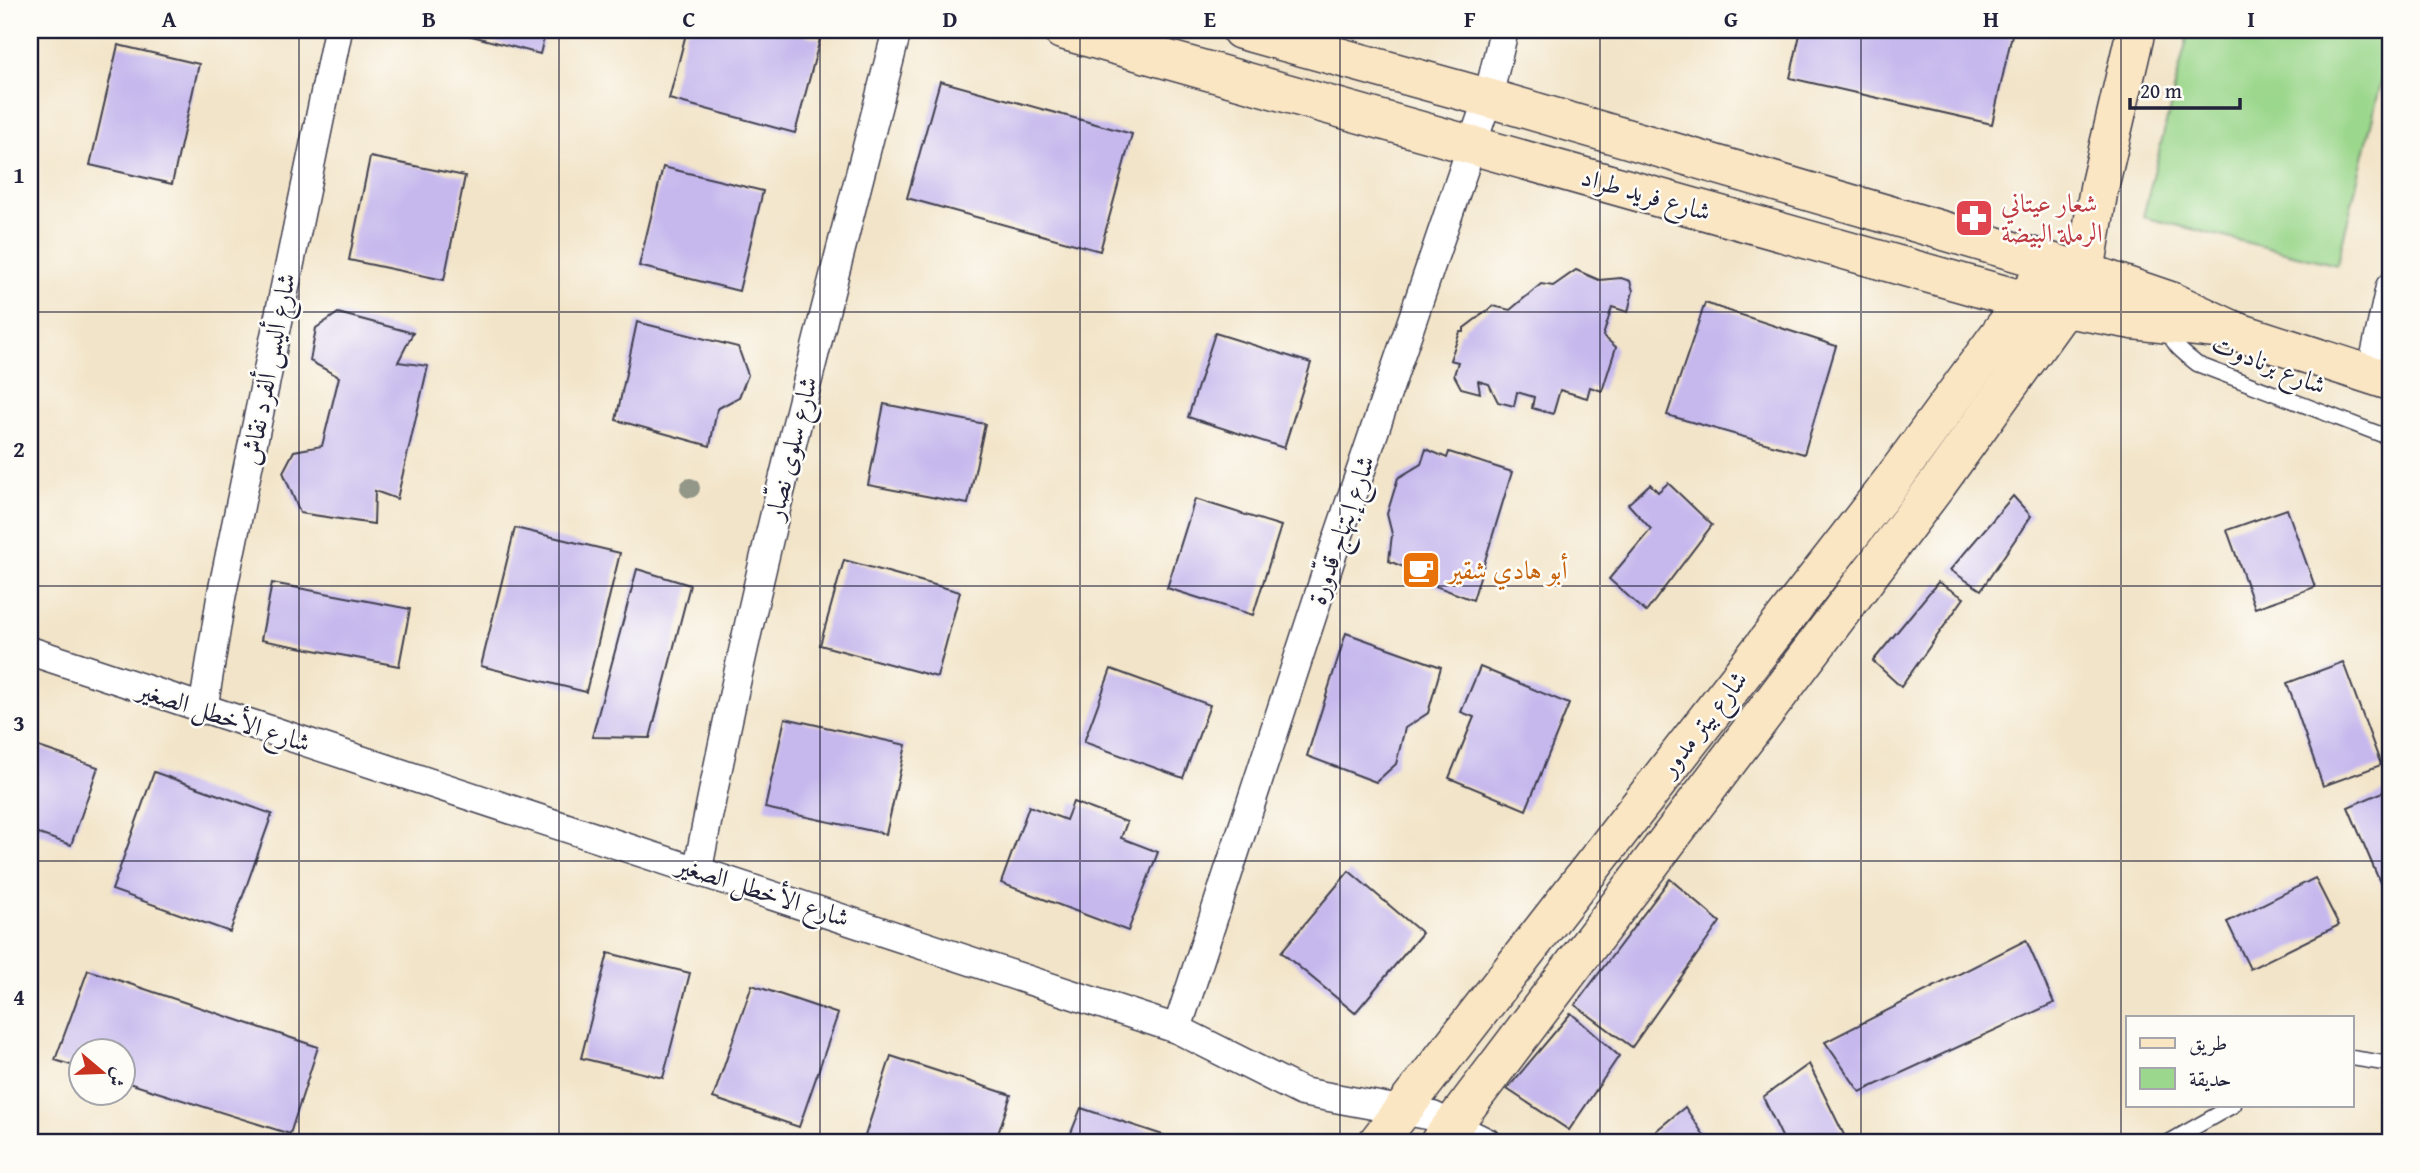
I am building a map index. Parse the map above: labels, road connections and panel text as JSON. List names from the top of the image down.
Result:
{
  "streets": {
    "street": [
      "شارع فريد طراد",
      "شارع أليس ألفرد نقاش",
      "شارع سلوى نصّار",
      "شارع إبتهاج قدّورة",
      "شارع الأخطل الصغير",
      "شارع بيتر مدور"
    ],
    "lane": ["شارع برنادوت"]
  },
  "crossings": [
    ["شارع فريد طراد", "شارع برنادوت"],
    ["شارع فريد طراد", "شارع إبتهاج قدّورة"],
    ["شارع فريد طراد", "شارع بيتر مدور"],
    ["شارع أليس ألفرد نقاش", "شارع الأخطل الصغير"],
    ["شارع سلوى نصّار", "شارع الأخطل الصغير"],
    ["شارع إبتهاج قدّورة", "شارع الأخطل الصغير"],
    ["شارع الأخطل الصغير", "شارع بيتر مدور"]
  ],
  "places": {
    "pharmacy": ["شعار عيتاني الرملة البيضة"],
    "cafe": ["أبو هادي شقير"]
  },
  "legend": ["طريق", "حديقة"],
  "scale_bar": "20 m",
  "north": "right",
  "grid": {
    "columns": [
      "A",
      "B",
      "C",
      "D",
      "E",
      "F",
      "G",
      "H",
      "I"
    ],
    "rows": [
      "1",
      "2",
      "3",
      "4"
    ]
  }
}
